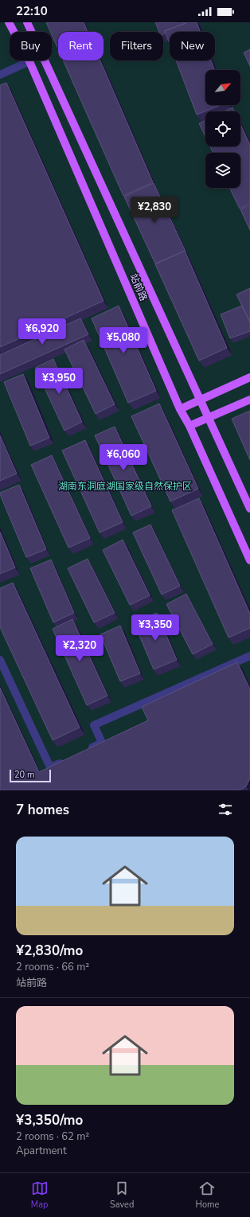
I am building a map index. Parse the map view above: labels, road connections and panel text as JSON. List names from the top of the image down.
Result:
{
  "streets": {
    "main road": ["站前路"]
  },
  "parks": ["湖南东洞庭湖国家级自然保护区"],
  "scale_bar": "20 m",
  "north": "top right",
  "page": {
    "status": "22:10",
    "chip": [
      "Buy",
      "Rent",
      "Filters",
      "New"
    ],
    "price": [
      "¥2,830",
      "¥6,920",
      "¥5,080",
      "¥3,950",
      "¥6,060",
      "¥3,350",
      "¥2,320"
    ],
    "scale": "20 m",
    "heading": "7 homes",
    "list": [
      {
        "name": "¥2,830/mo",
        "note": "2 rooms · 66 m² · 站前路"
      },
      {
        "name": "¥3,350/mo",
        "note": "2 rooms · 62 m² · Apartment"
      }
    ],
    "tabs": ["Map", "Saved", "Home"]
  }
}
